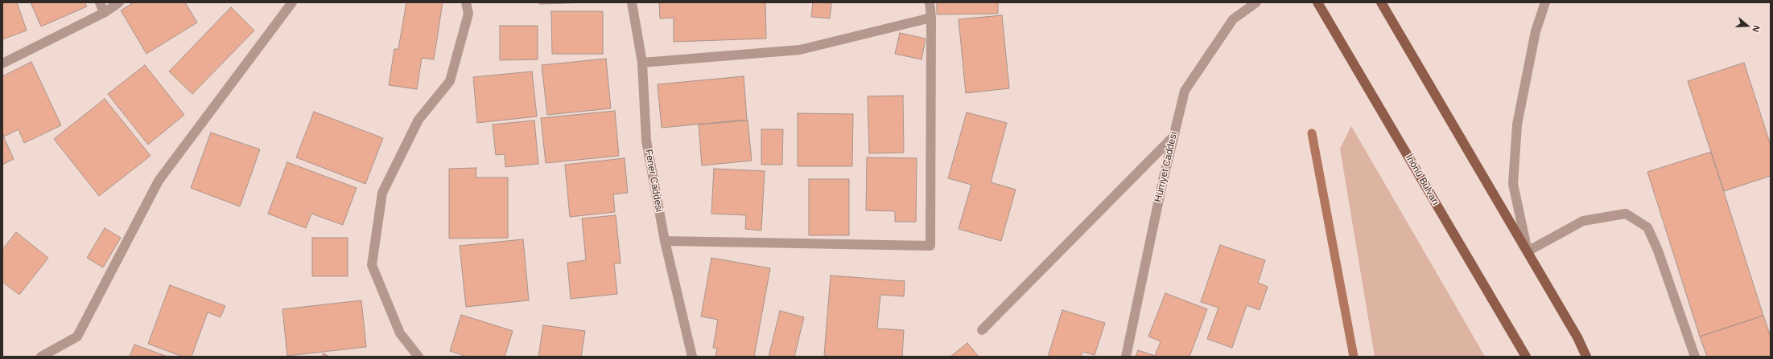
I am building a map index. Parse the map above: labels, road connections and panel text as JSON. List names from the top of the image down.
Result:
{
  "streets": {
    "main road": ["İnönü Bulvarı"],
    "street": ["Hürriyet Caddesi", "Fener Caddesi"]
  },
  "north": "right"
}
